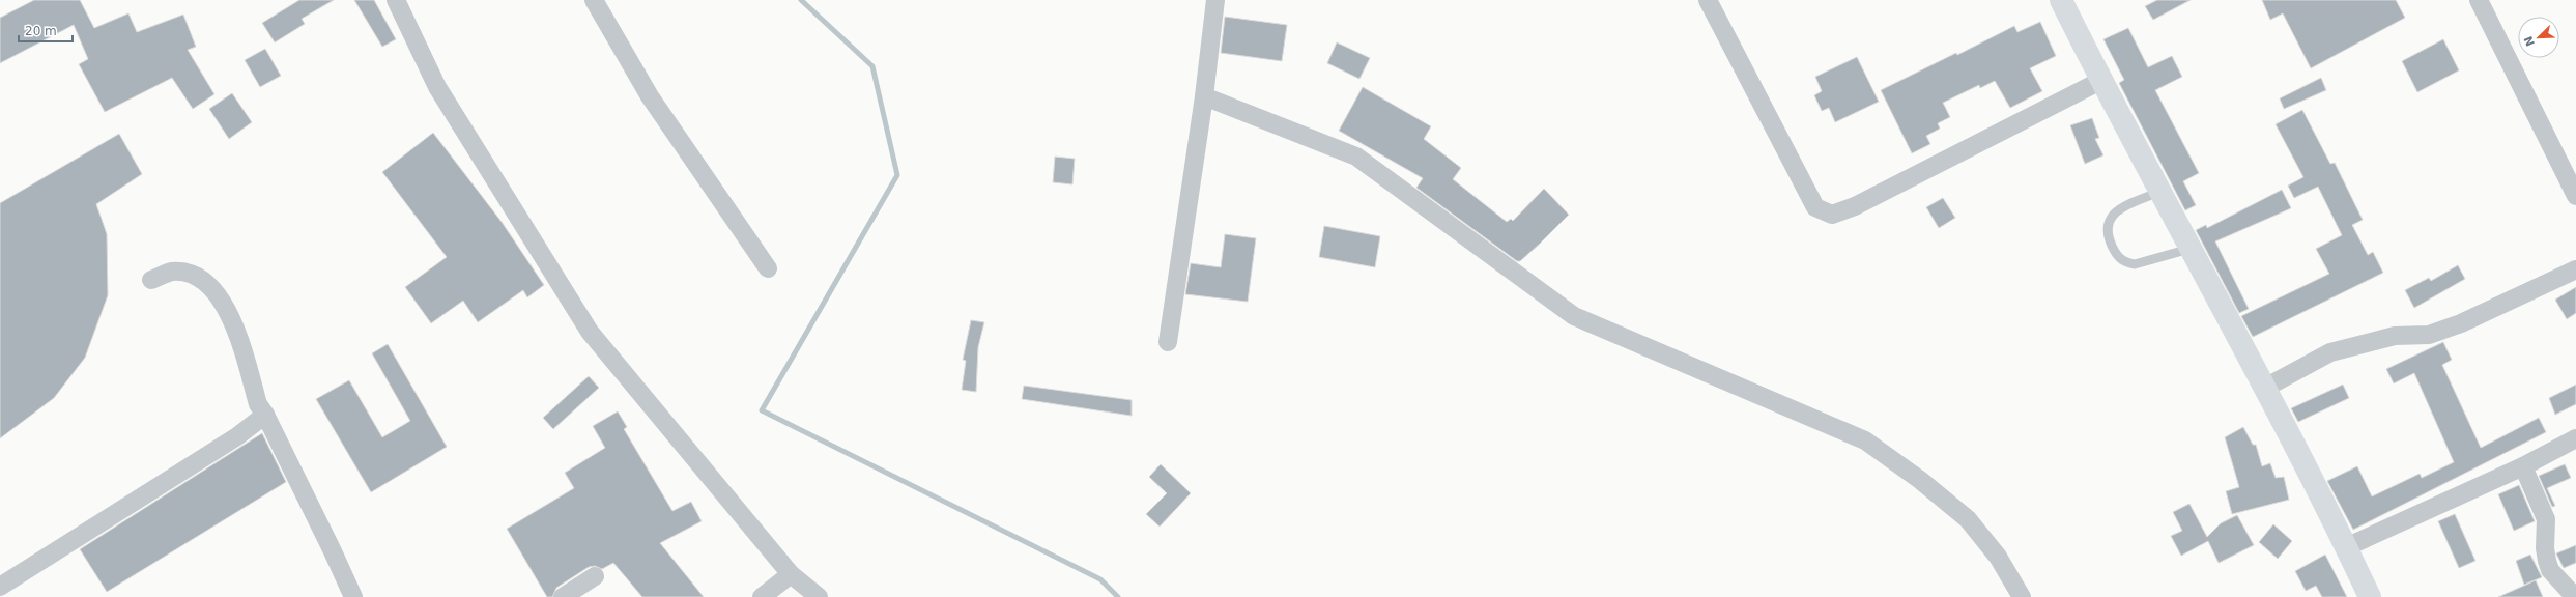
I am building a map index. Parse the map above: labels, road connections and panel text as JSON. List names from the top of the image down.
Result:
{
  "scale_bar": "20 m",
  "north": "bottom left"
}
